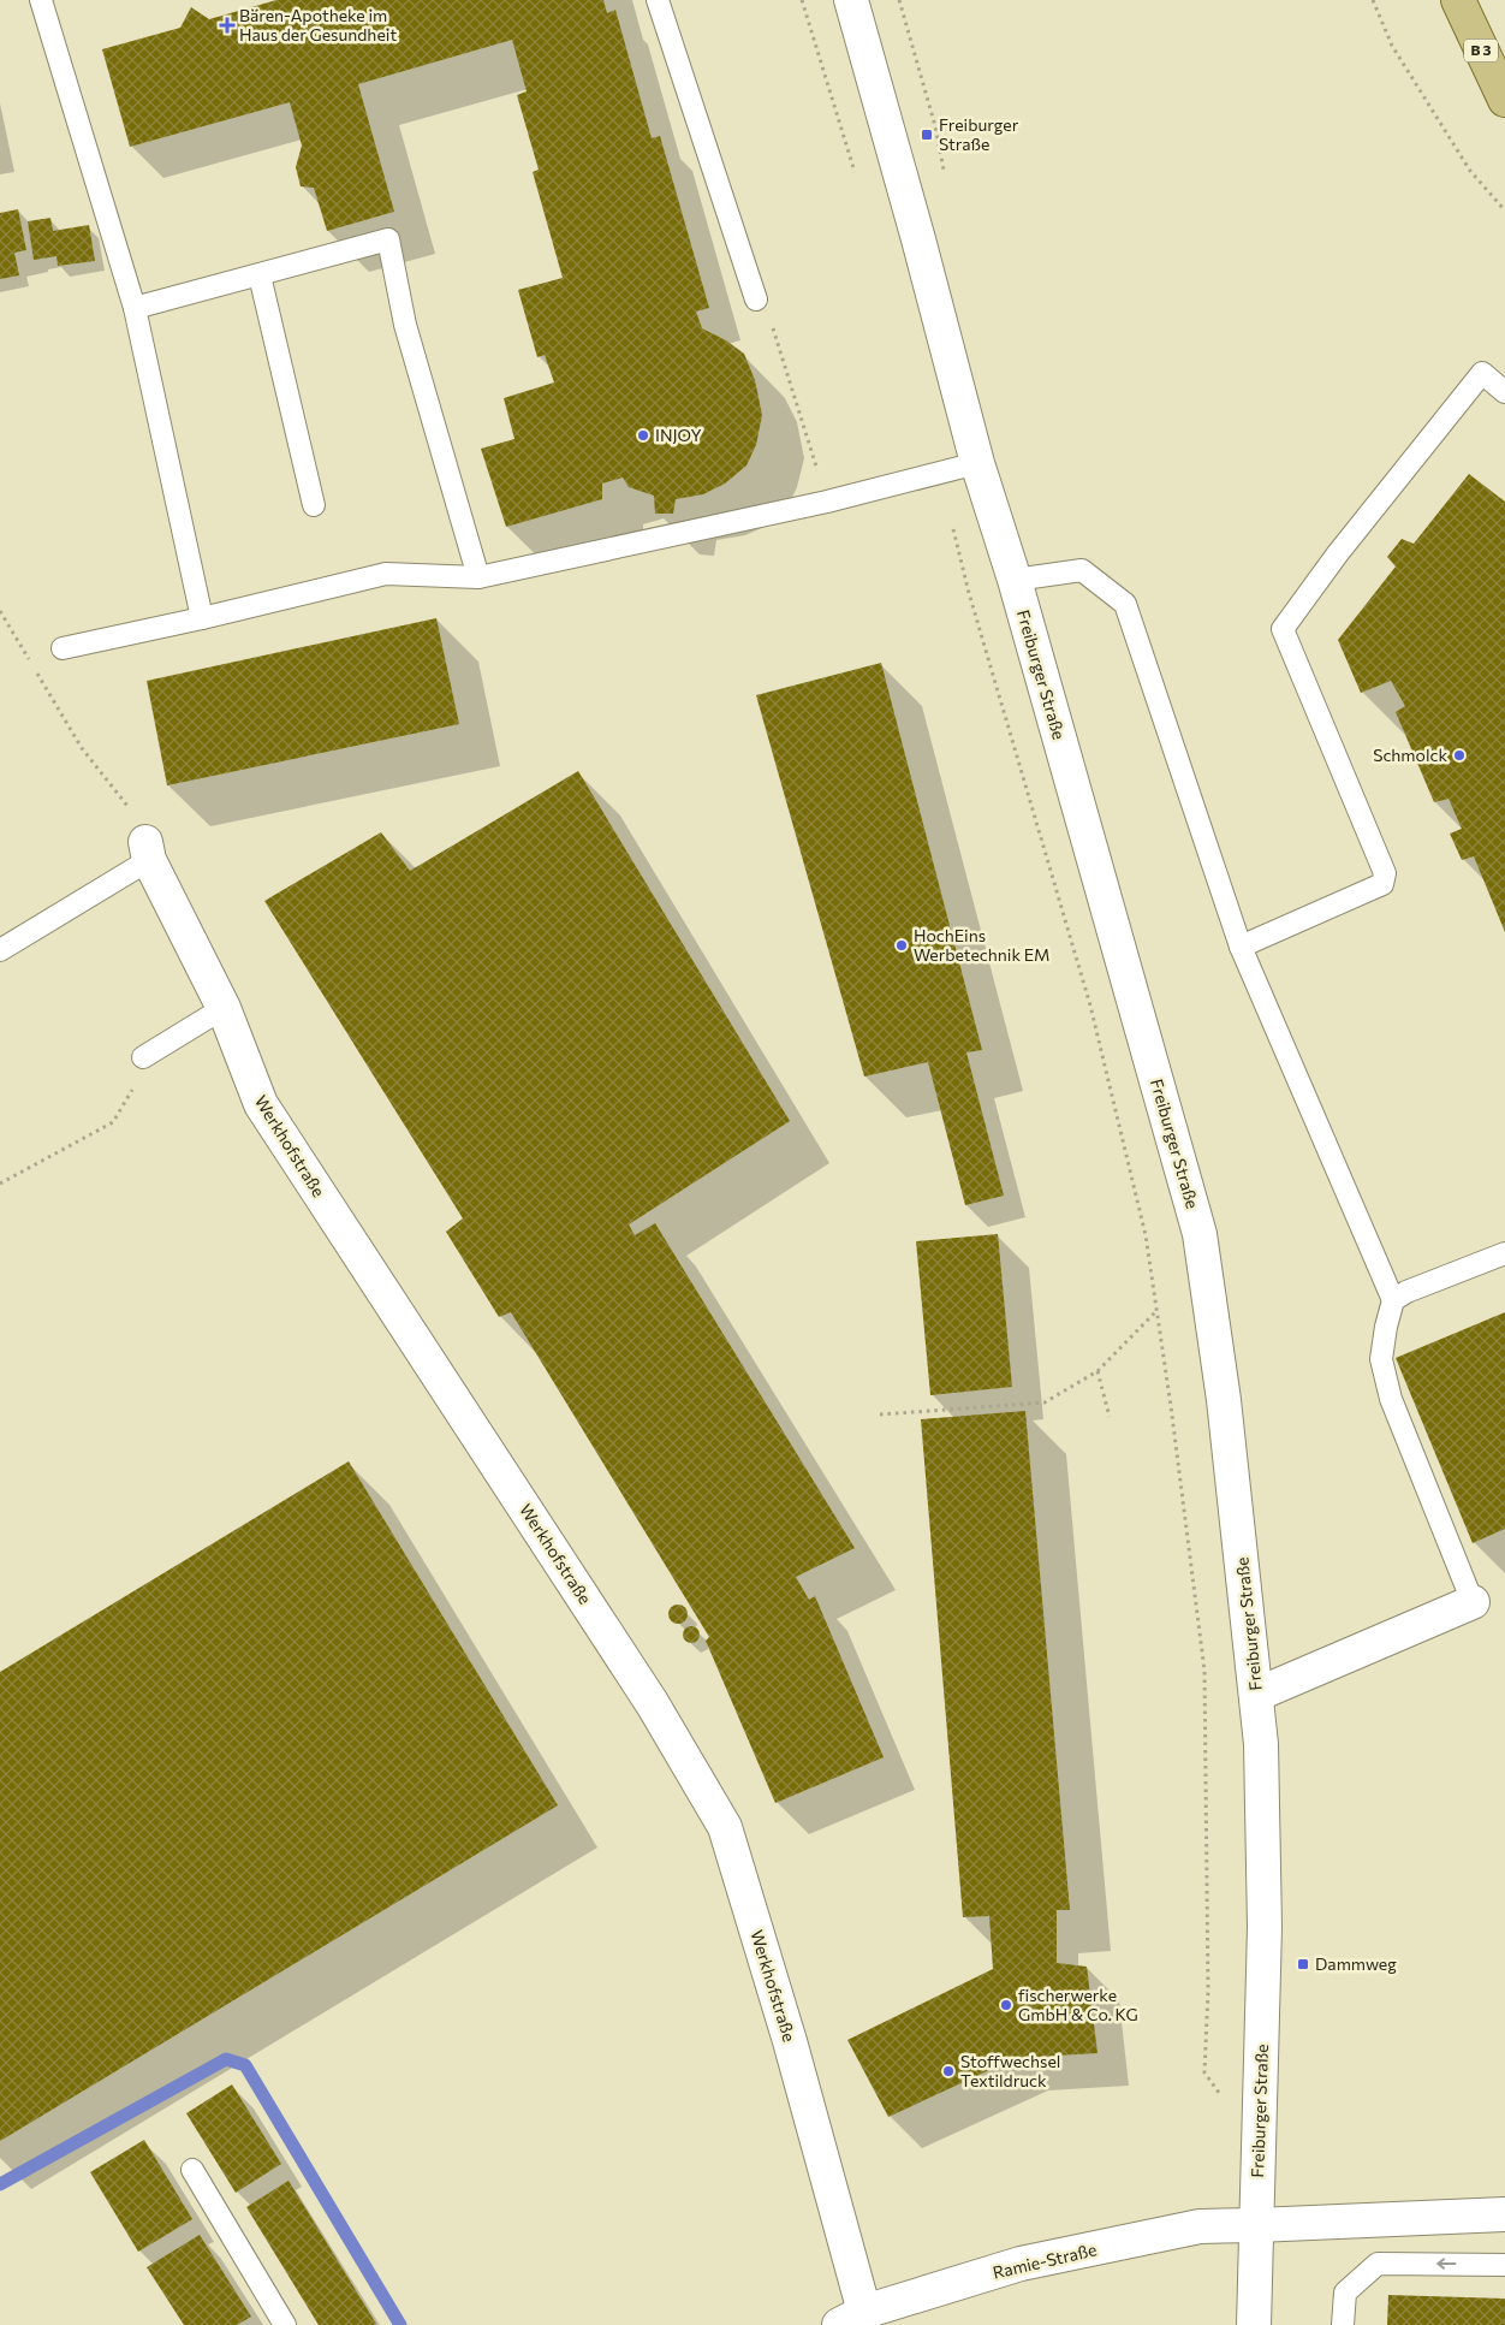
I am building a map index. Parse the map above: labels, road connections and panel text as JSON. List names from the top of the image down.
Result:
{
  "streets": {
    "main road": ["B 3"],
    "street": ["Freiburger Straße", "Werkhofstraße", "Ramie-Straße"]
  },
  "crossings": [
    ["Freiburger Straße", "Ramie-Straße"],
    ["Werkhofstraße", "Ramie-Straße"]
  ],
  "places": {
    "health": ["Bären-Apotheke im Haus der Gesundheit"],
    "transit": ["Freiburger Straße", "Dammweg"],
    "other": [
      "INJOY",
      "Schmolck",
      "HochEins Werbetechnik EM",
      "fischerwerke GmbH & Co. KG",
      "Stoffwechsel Textildruck"
    ]
  }
}
